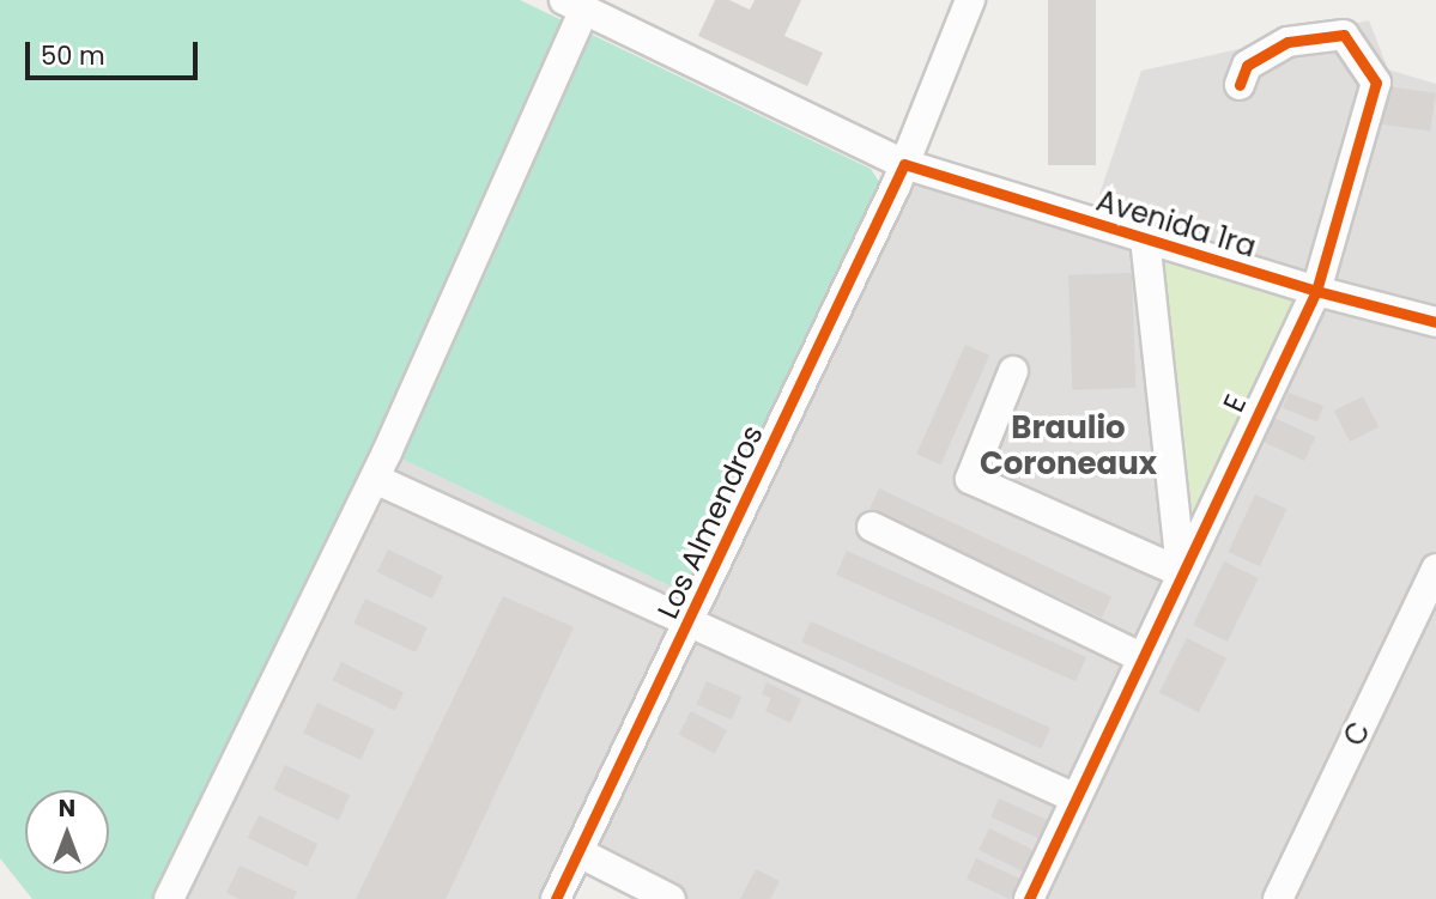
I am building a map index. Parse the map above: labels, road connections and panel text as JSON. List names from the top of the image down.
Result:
{
  "streets": {
    "street": [
      "Avenida 1ra",
      "E",
      "Los Almendros",
      "C"
    ]
  },
  "crossings": [
    ["Avenida 1ra", "E"],
    ["Avenida 1ra", "Los Almendros"]
  ],
  "districts": ["Braulio Coroneaux"],
  "scale_bar": "50 m",
  "north": "top"
}
